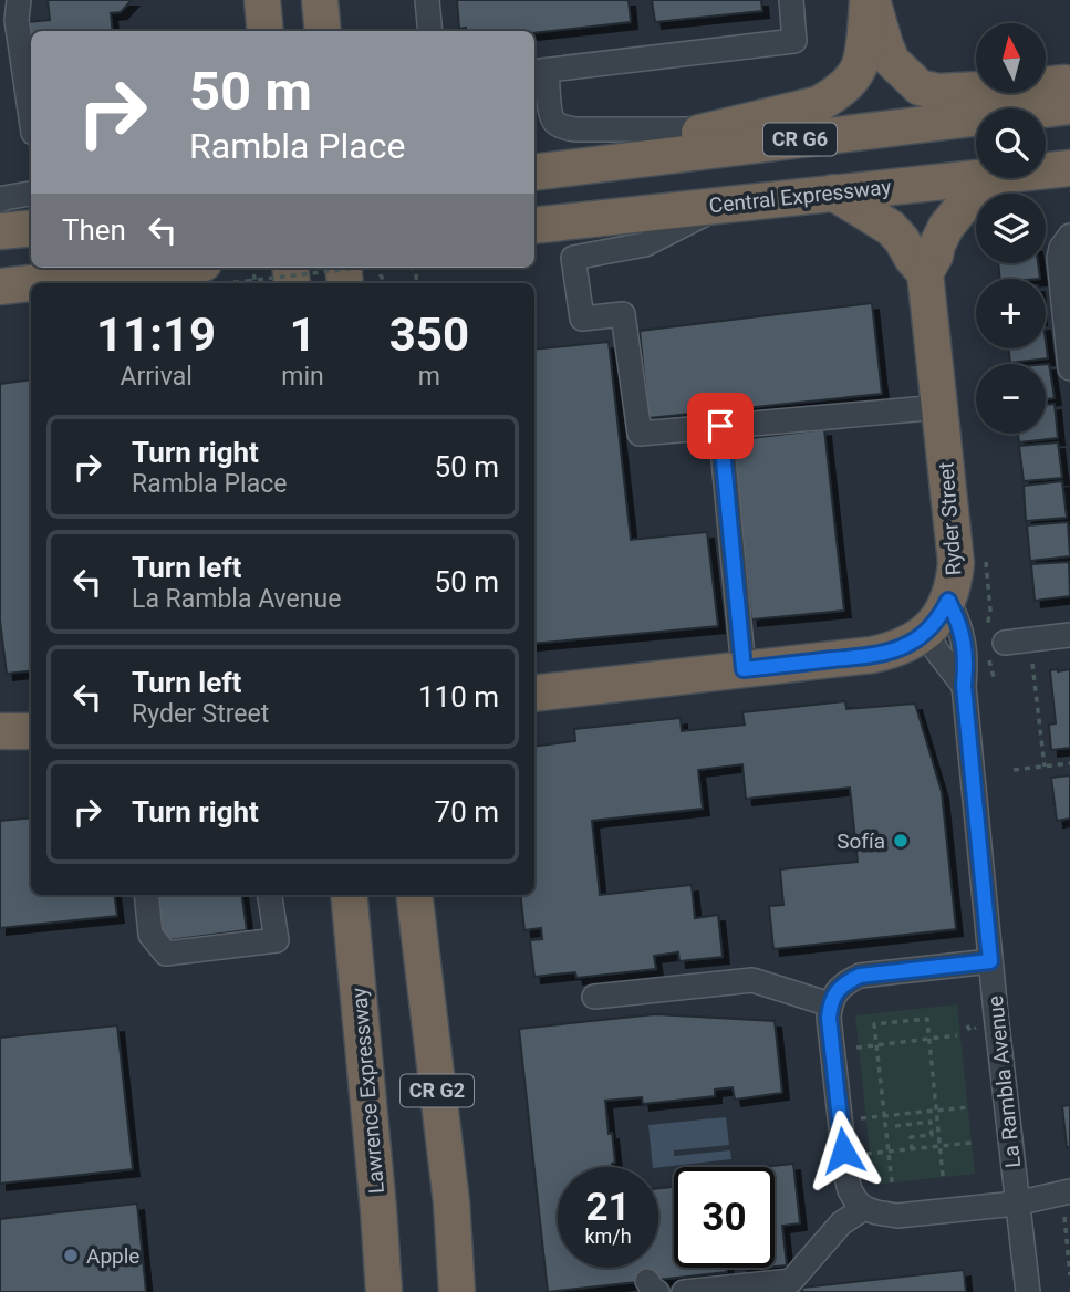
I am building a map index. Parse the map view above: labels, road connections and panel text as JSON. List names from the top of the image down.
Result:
{
  "streets": {
    "highway": [
      "CR G6",
      "Central Expressway",
      "Ryder Street",
      "Lawrence Expressway",
      "CR G2"
    ],
    "street": ["La Rambla Avenue"]
  },
  "crossings": [
    ["Ryder Street", "La Rambla Avenue"]
  ],
  "places": ["Sofía", "Apple"],
  "north": "top",
  "page": {
    "map_buttons": ["+", "−"],
    "turn": ["50 m", "Rambla Place"],
    "then": "Then",
    "eta": [
      "11:19",
      "Arrival",
      "1",
      "min",
      "350",
      "m"
    ],
    "list": [
      {
        "name": "Turn right",
        "note": "Rambla Place",
        "value": "50 m"
      },
      {
        "name": "Turn left",
        "note": "La Rambla Avenue",
        "value": "50 m"
      },
      {
        "name": "Turn left",
        "note": "Ryder Street",
        "value": "110 m"
      },
      {
        "name": "Turn right",
        "value": "70 m"
      }
    ],
    "speed": "21 km/h",
    "limit": "30"
  }
}
